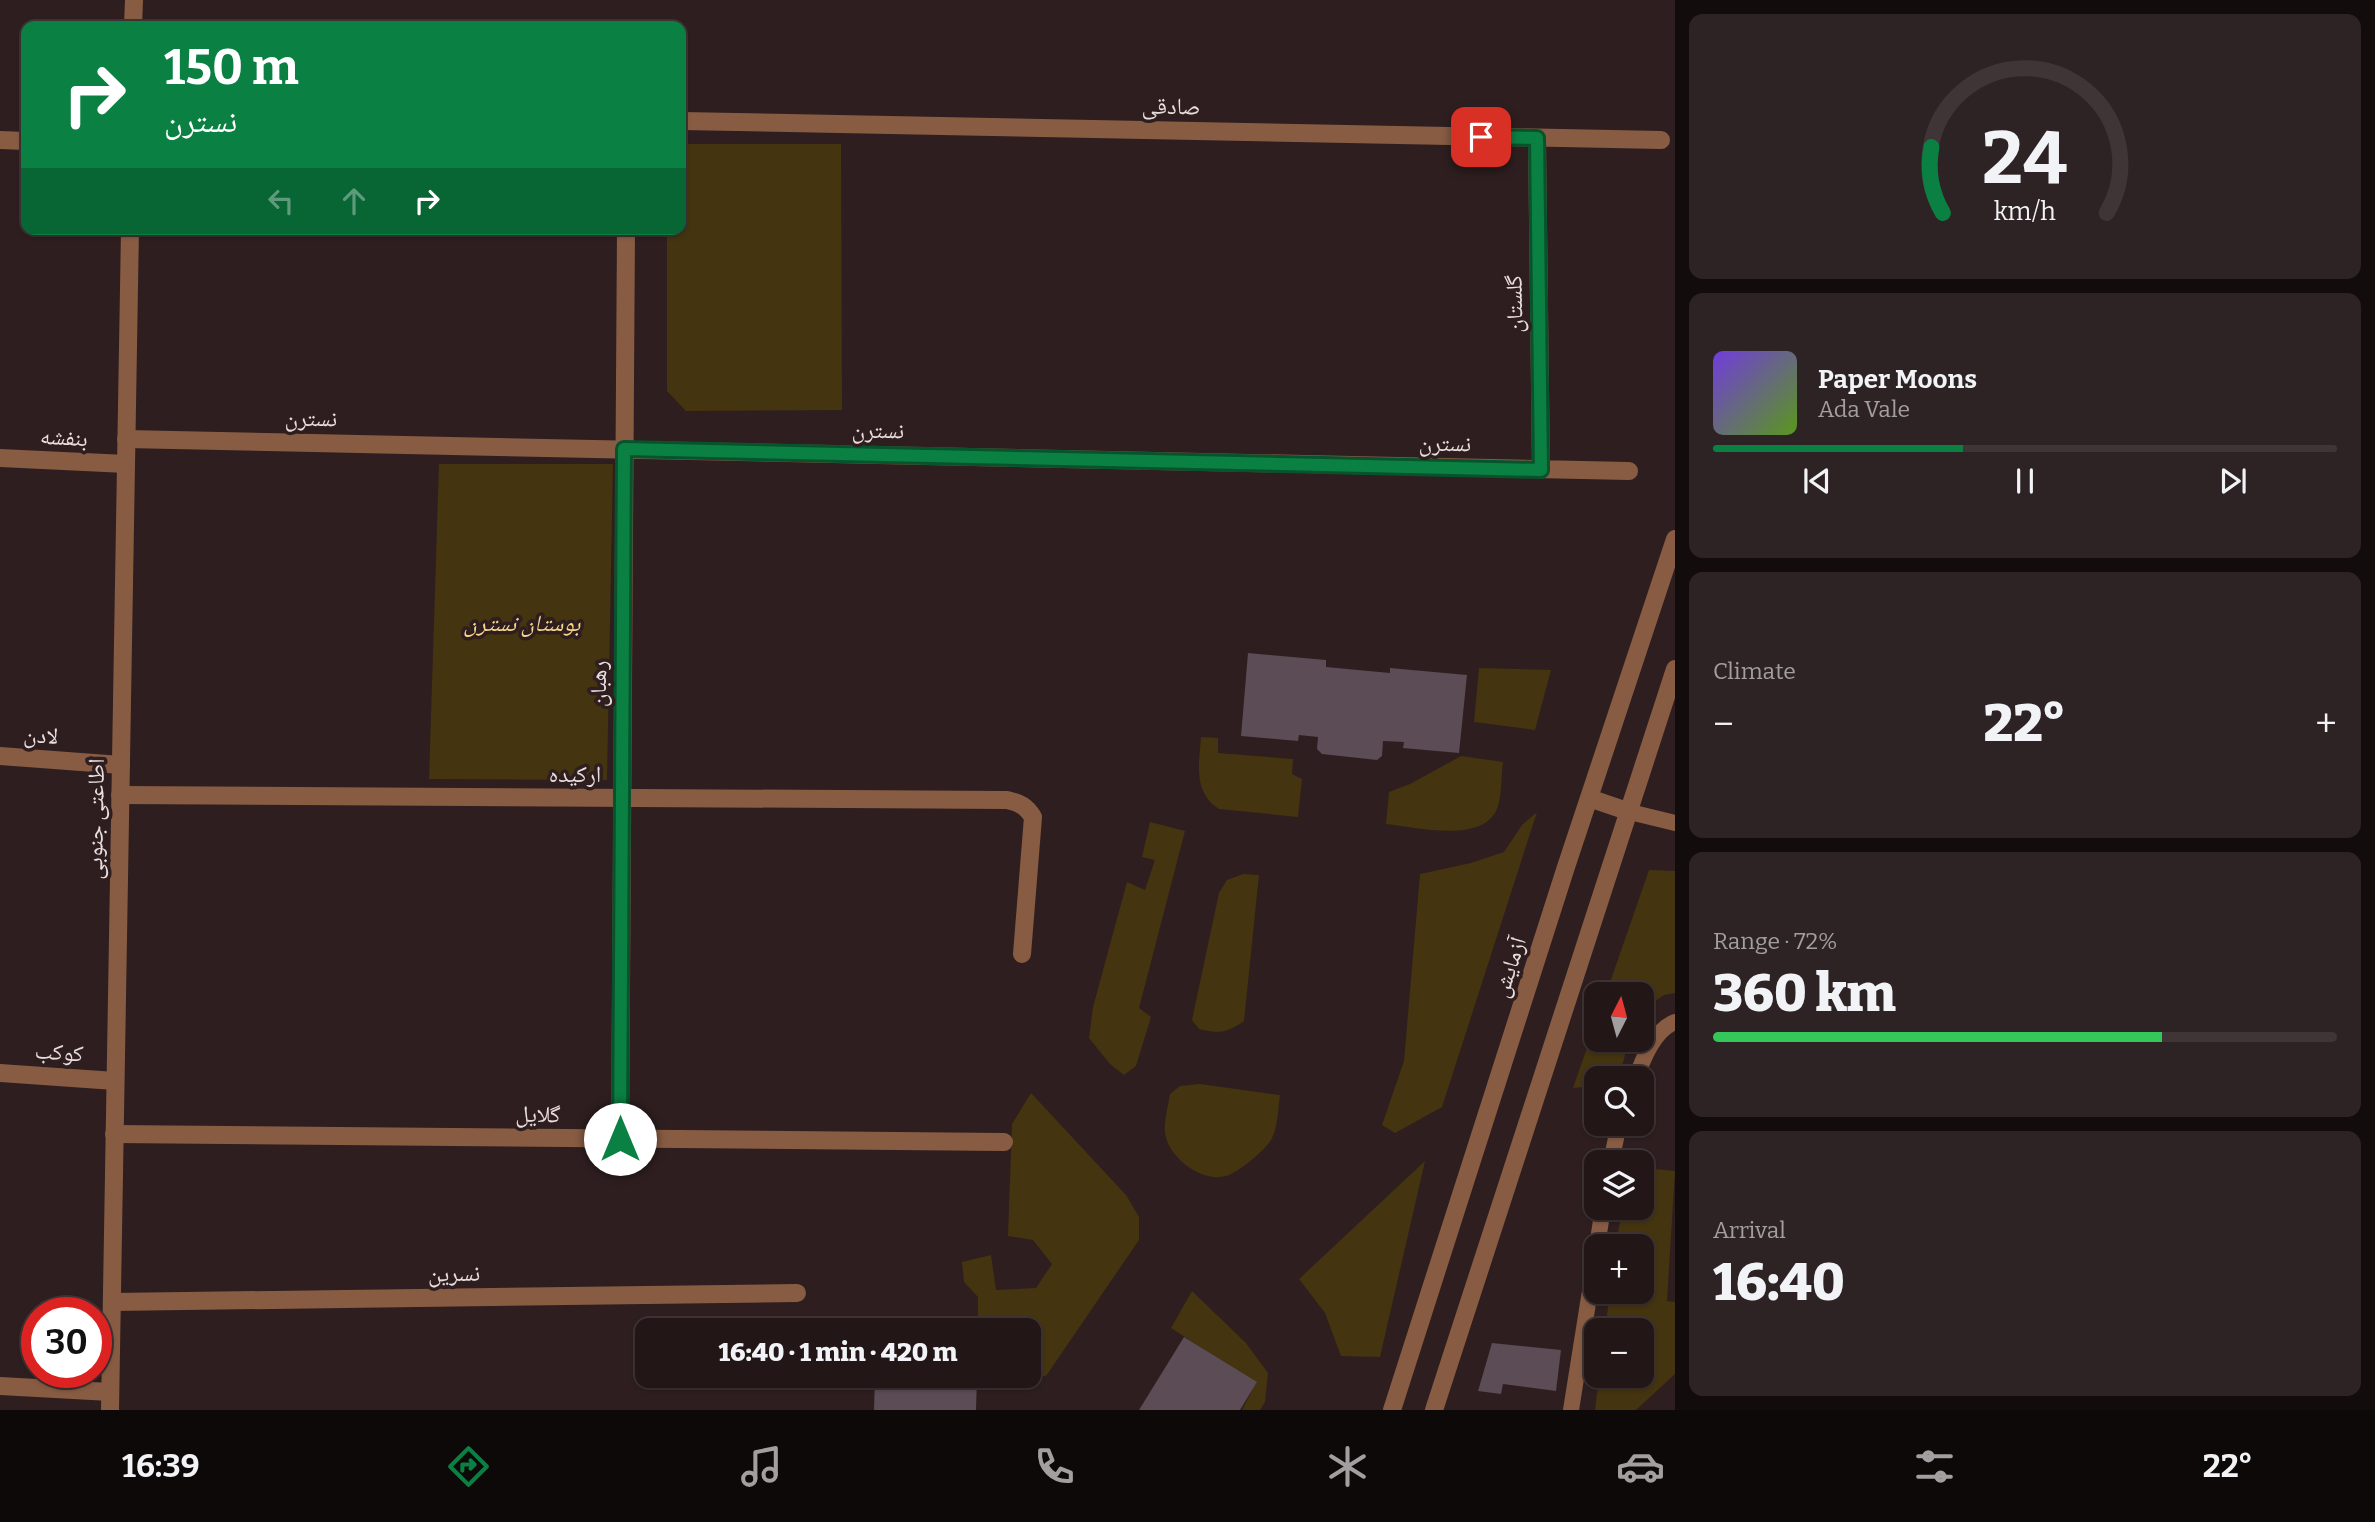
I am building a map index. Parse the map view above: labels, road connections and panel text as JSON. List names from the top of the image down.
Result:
{
  "streets": {
    "street": [
      "صادقی",
      "گلستان",
      "نسترن",
      "بنفشه",
      "رهبان",
      "لادن",
      "ارکیده",
      "اطاعتی جنوبی",
      "آزمایش",
      "کوکب",
      "گلایل",
      "نسرین"
    ]
  },
  "crossings": [
    ["صادقی", "گلستان"],
    ["گلستان", "نسترن"],
    ["نسترن", "رهبان"],
    ["نسترن", "اطاعتی جنوبی"],
    ["بنفشه", "اطاعتی جنوبی"],
    ["رهبان", "ارکیده"],
    ["رهبان", "گلایل"],
    ["لادن", "اطاعتی جنوبی"],
    ["ارکیده", "اطاعتی جنوبی"],
    ["اطاعتی جنوبی", "کوکب"],
    ["اطاعتی جنوبی", "گلایل"],
    ["اطاعتی جنوبی", "نسرین"]
  ],
  "parks": ["بوستان نسترن"],
  "north": "top",
  "page": {
    "turn": ["150 m", "نسترن"],
    "song": ["Paper Moons", "Ada Vale"],
    "tile": [
      "Climate",
      ["Range · 72%", "360 km"],
      ["Arrival", "16:40"]
    ],
    "heat": ["−", "22°", "+"],
    "map_buttons": ["+", "−"],
    "limit": "30",
    "trip": "16:40 · 1 min · 420 m",
    "tabs": ["16:39", "22°"],
    "gauge": ["24", "km/h"]
  }
}
